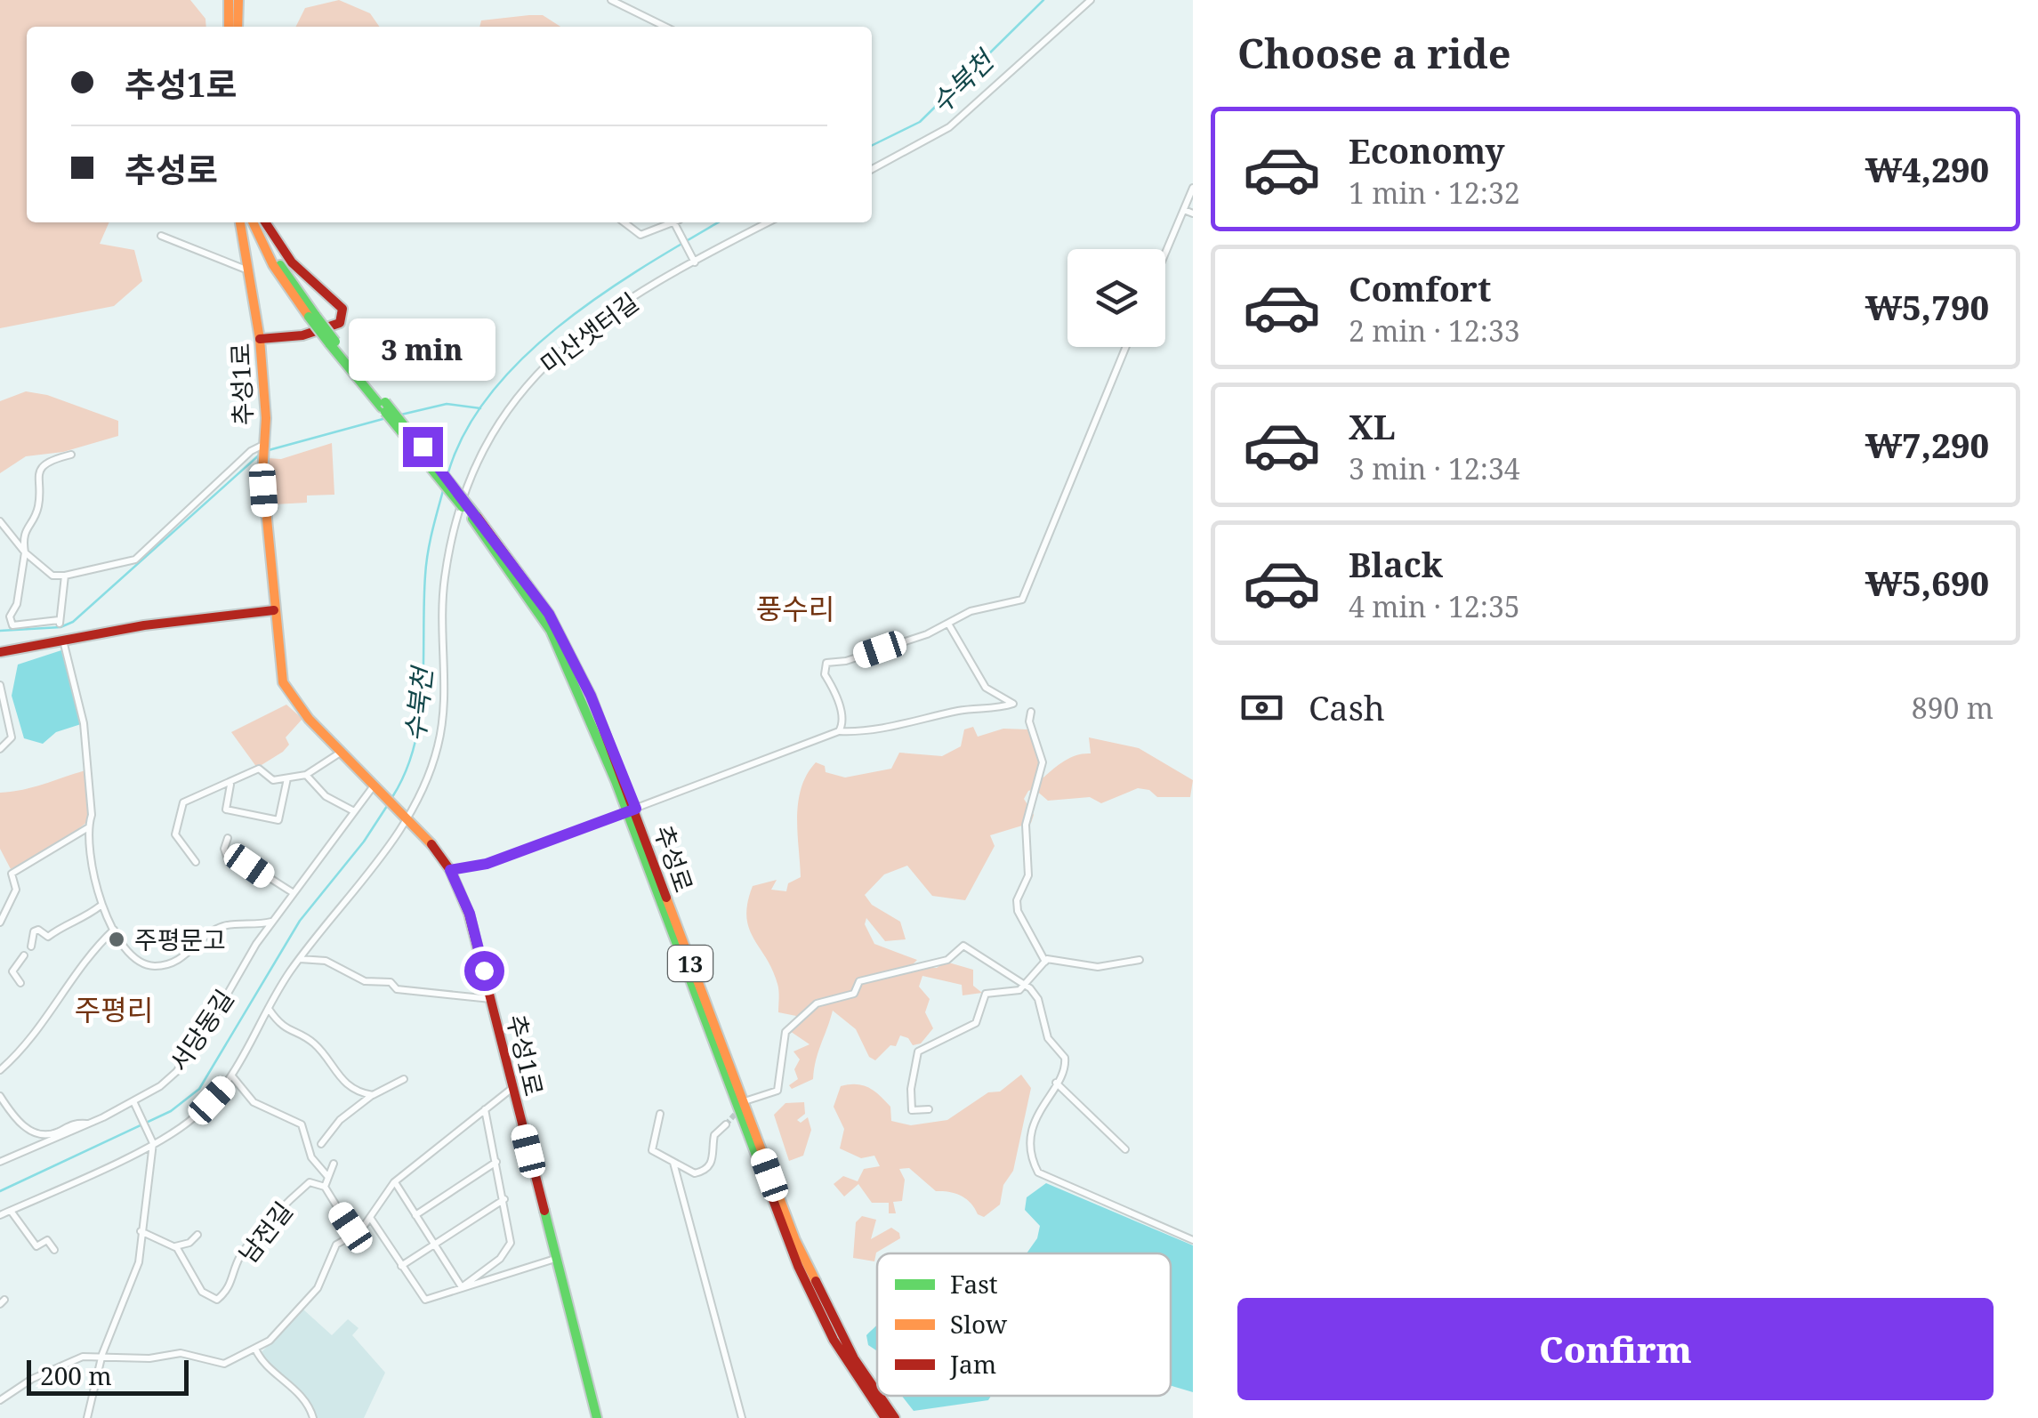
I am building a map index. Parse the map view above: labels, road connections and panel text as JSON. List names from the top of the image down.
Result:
{
  "streets": {
    "main road": ["추성1로", "추성로", "13"],
    "street": ["미산샛터길", "서당동길", "남전길"]
  },
  "crossings": [
    ["미산샛터길", "추성1로"],
    ["추성1로", "서당동길"]
  ],
  "districts": ["풍수리", "주평리"],
  "water": ["수북천"],
  "places": ["주평문고"],
  "legend": ["Fast", "Slow", "Jam"],
  "scale_bar": "200 m",
  "page": {
    "heading": "Choose a ride",
    "banner": ["추성1로", "추성로"],
    "list": [
      {
        "name": "Economy",
        "note": "1 min · 12:32",
        "value": "₩4,290"
      },
      {
        "name": "Comfort",
        "note": "2 min · 12:33",
        "value": "₩5,790"
      },
      {
        "name": "XL",
        "note": "3 min · 12:34",
        "value": "₩7,290"
      },
      {
        "name": "Black",
        "note": "4 min · 12:35",
        "value": "₩5,690"
      }
    ],
    "bubble": "3 min",
    "pay": ["Cash", "890 m"],
    "buttons": "Confirm",
    "scale": "200 m"
  }
}
